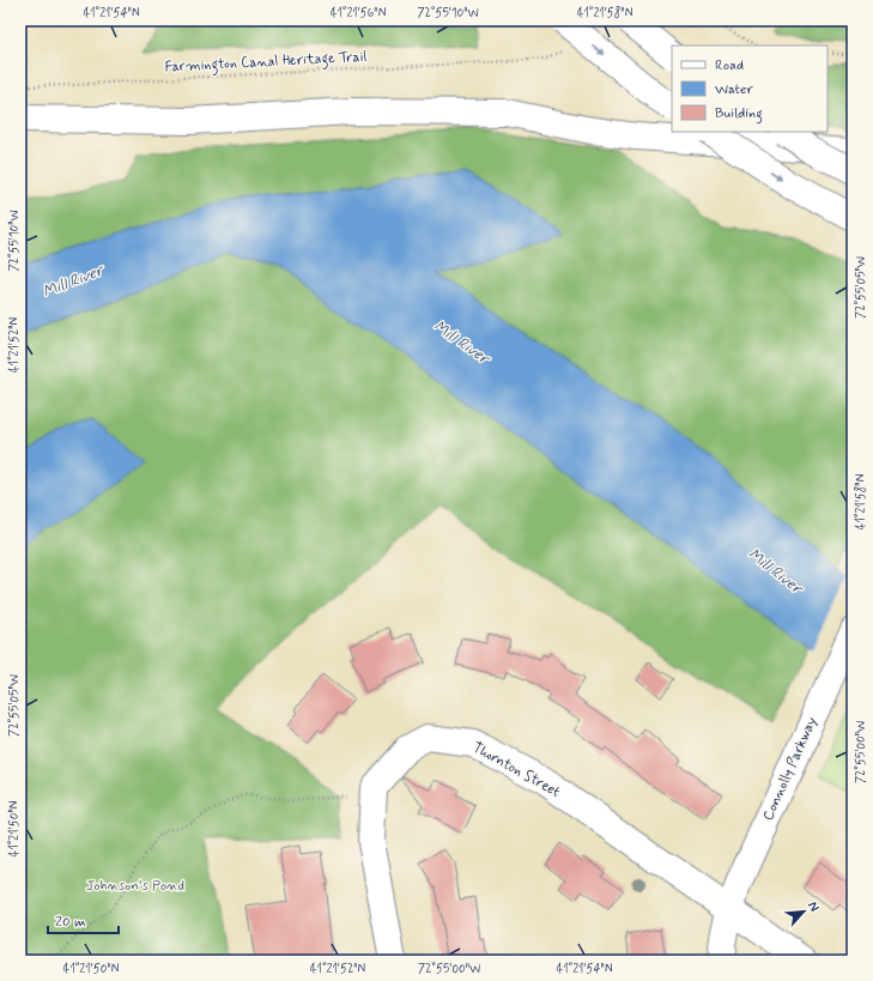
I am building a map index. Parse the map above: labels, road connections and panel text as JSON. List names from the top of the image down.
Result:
{
  "streets": {
    "main road": ["Connolly Parkway", "Thornton Street"],
    "path": ["Farmington Canal Heritage Trail"]
  },
  "crossings": [
    ["Connolly Parkway", "Thornton Street"]
  ],
  "water": ["Mill River"],
  "parks": ["Johnson's Pond"],
  "legend": ["Road", "Water", "Building"],
  "scale_bar": "20 m",
  "north": "top right",
  "coordinates": [
    "41°21'54\"N",
    "41°21'56\"N",
    "72°55'10\"W",
    "41°21'58\"N",
    "72°55'05\"W",
    "41°21'52\"N",
    "72°55'00\"W",
    "41°21'50\"N"
  ]
}
